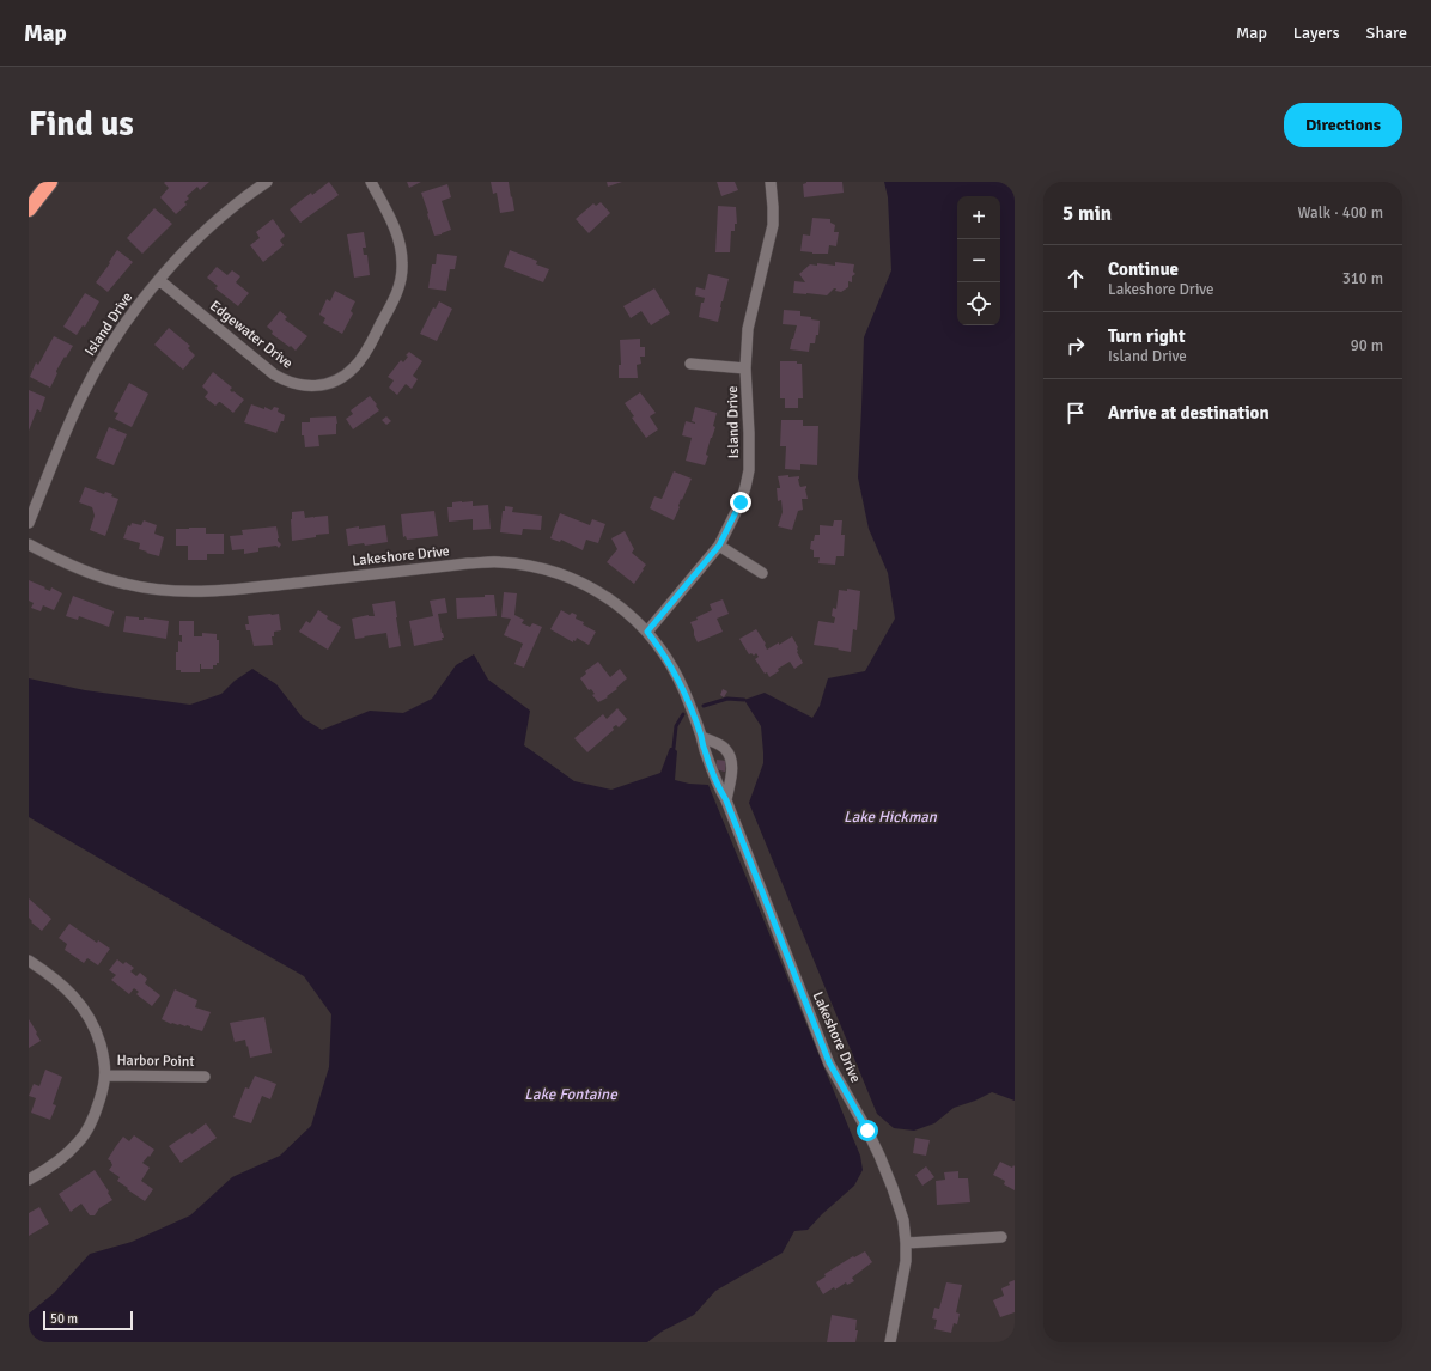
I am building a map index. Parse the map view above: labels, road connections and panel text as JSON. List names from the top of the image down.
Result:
{
  "streets": {
    "street": [
      "Island Drive",
      "Edgewater Drive",
      "Lakeshore Drive",
      "Harbor Point"
    ]
  },
  "crossings": [
    ["Island Drive", "Edgewater Drive"],
    ["Island Drive", "Lakeshore Drive"]
  ],
  "water": ["Lake Hickman", "Lake Fontaine"],
  "scale_bar": "50 m",
  "page": {
    "header": "Map",
    "nav": ["Map", "Layers", "Share"],
    "buttons": "Directions",
    "title": "Find us",
    "heading": ["5 min", "Walk · 400 m"],
    "map_buttons": ["+", "−"],
    "list": [
      ["Continue", "Lakeshore Drive", "310 m"],
      ["Turn right", "Island Drive", "90 m"],
      "Arrive at destination"
    ],
    "scale": "50 m"
  }
}
